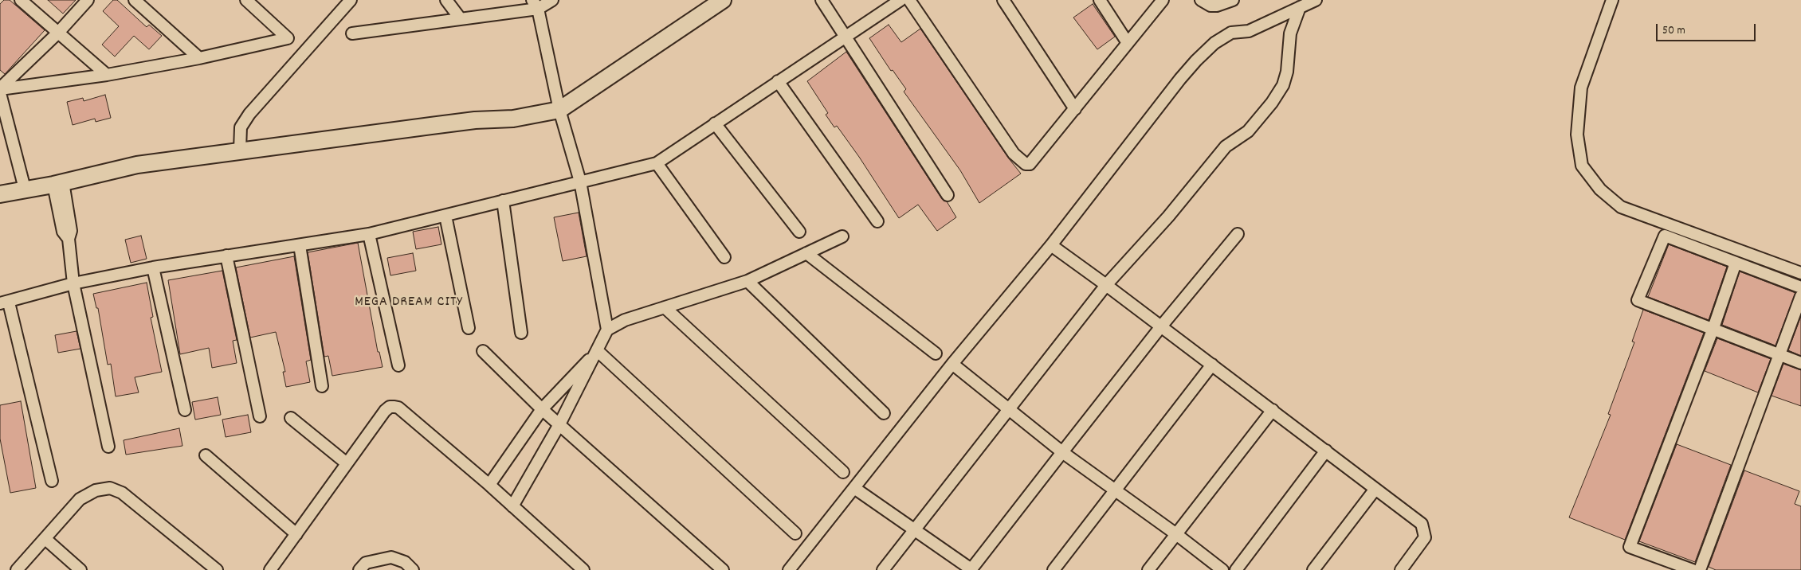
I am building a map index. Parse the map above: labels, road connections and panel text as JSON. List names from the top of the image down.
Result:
{
  "districts": ["MEGA DREAM CITY"],
  "scale_bar": "50 m"
}
